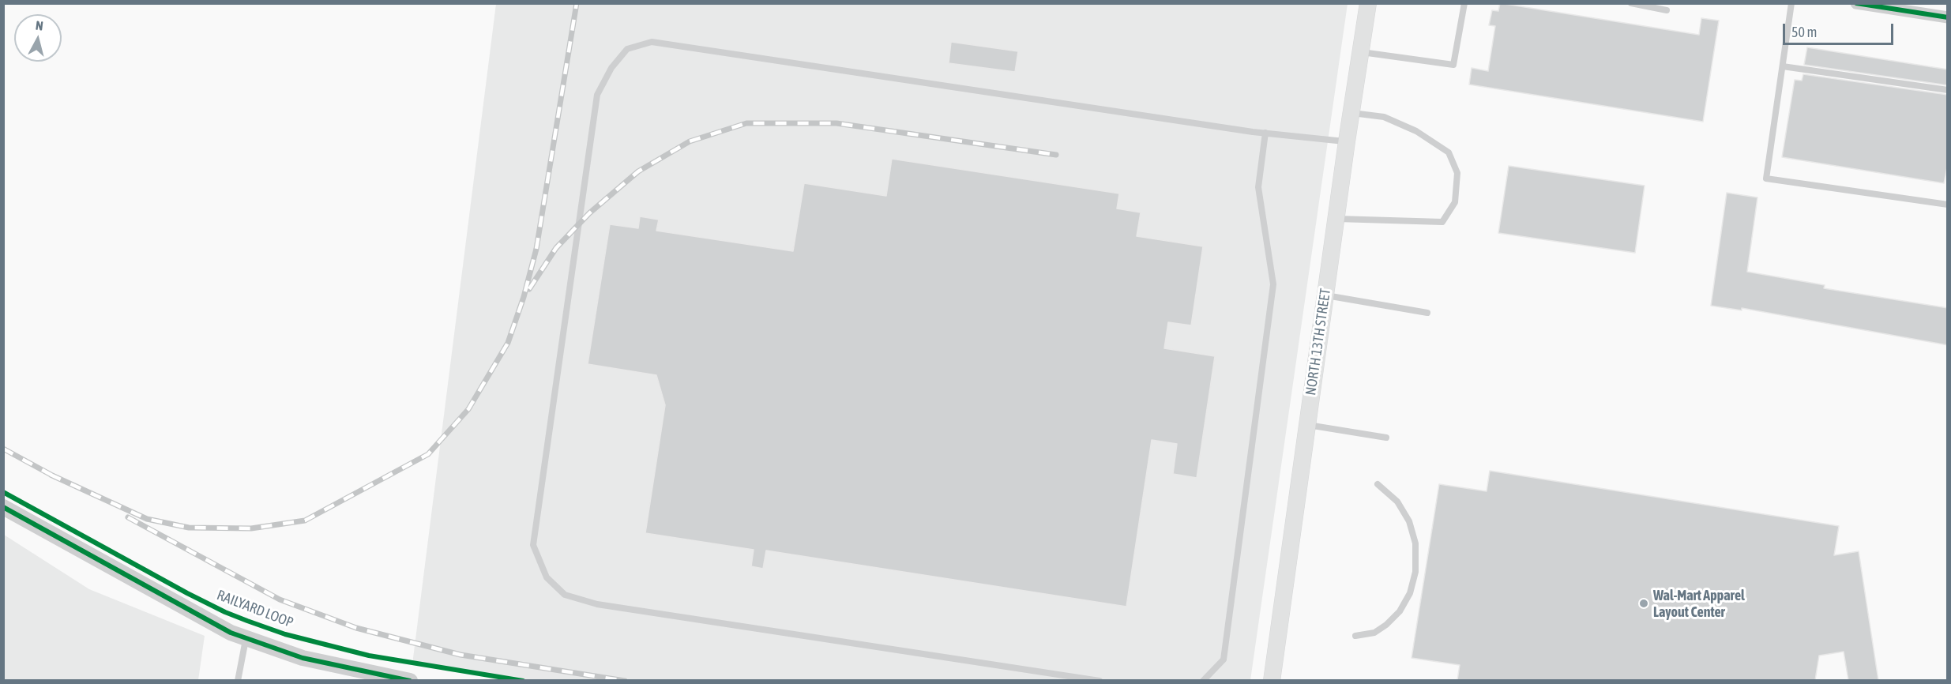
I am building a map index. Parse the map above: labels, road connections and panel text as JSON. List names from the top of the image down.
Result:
{
  "streets": {
    "main road": ["NORTH 13TH STREET"],
    "cycle path": ["RAILYARD LOOP"]
  },
  "places": ["Wal-Mart Apparel Layout Center"],
  "scale_bar": "50 m",
  "north": "top"
}
